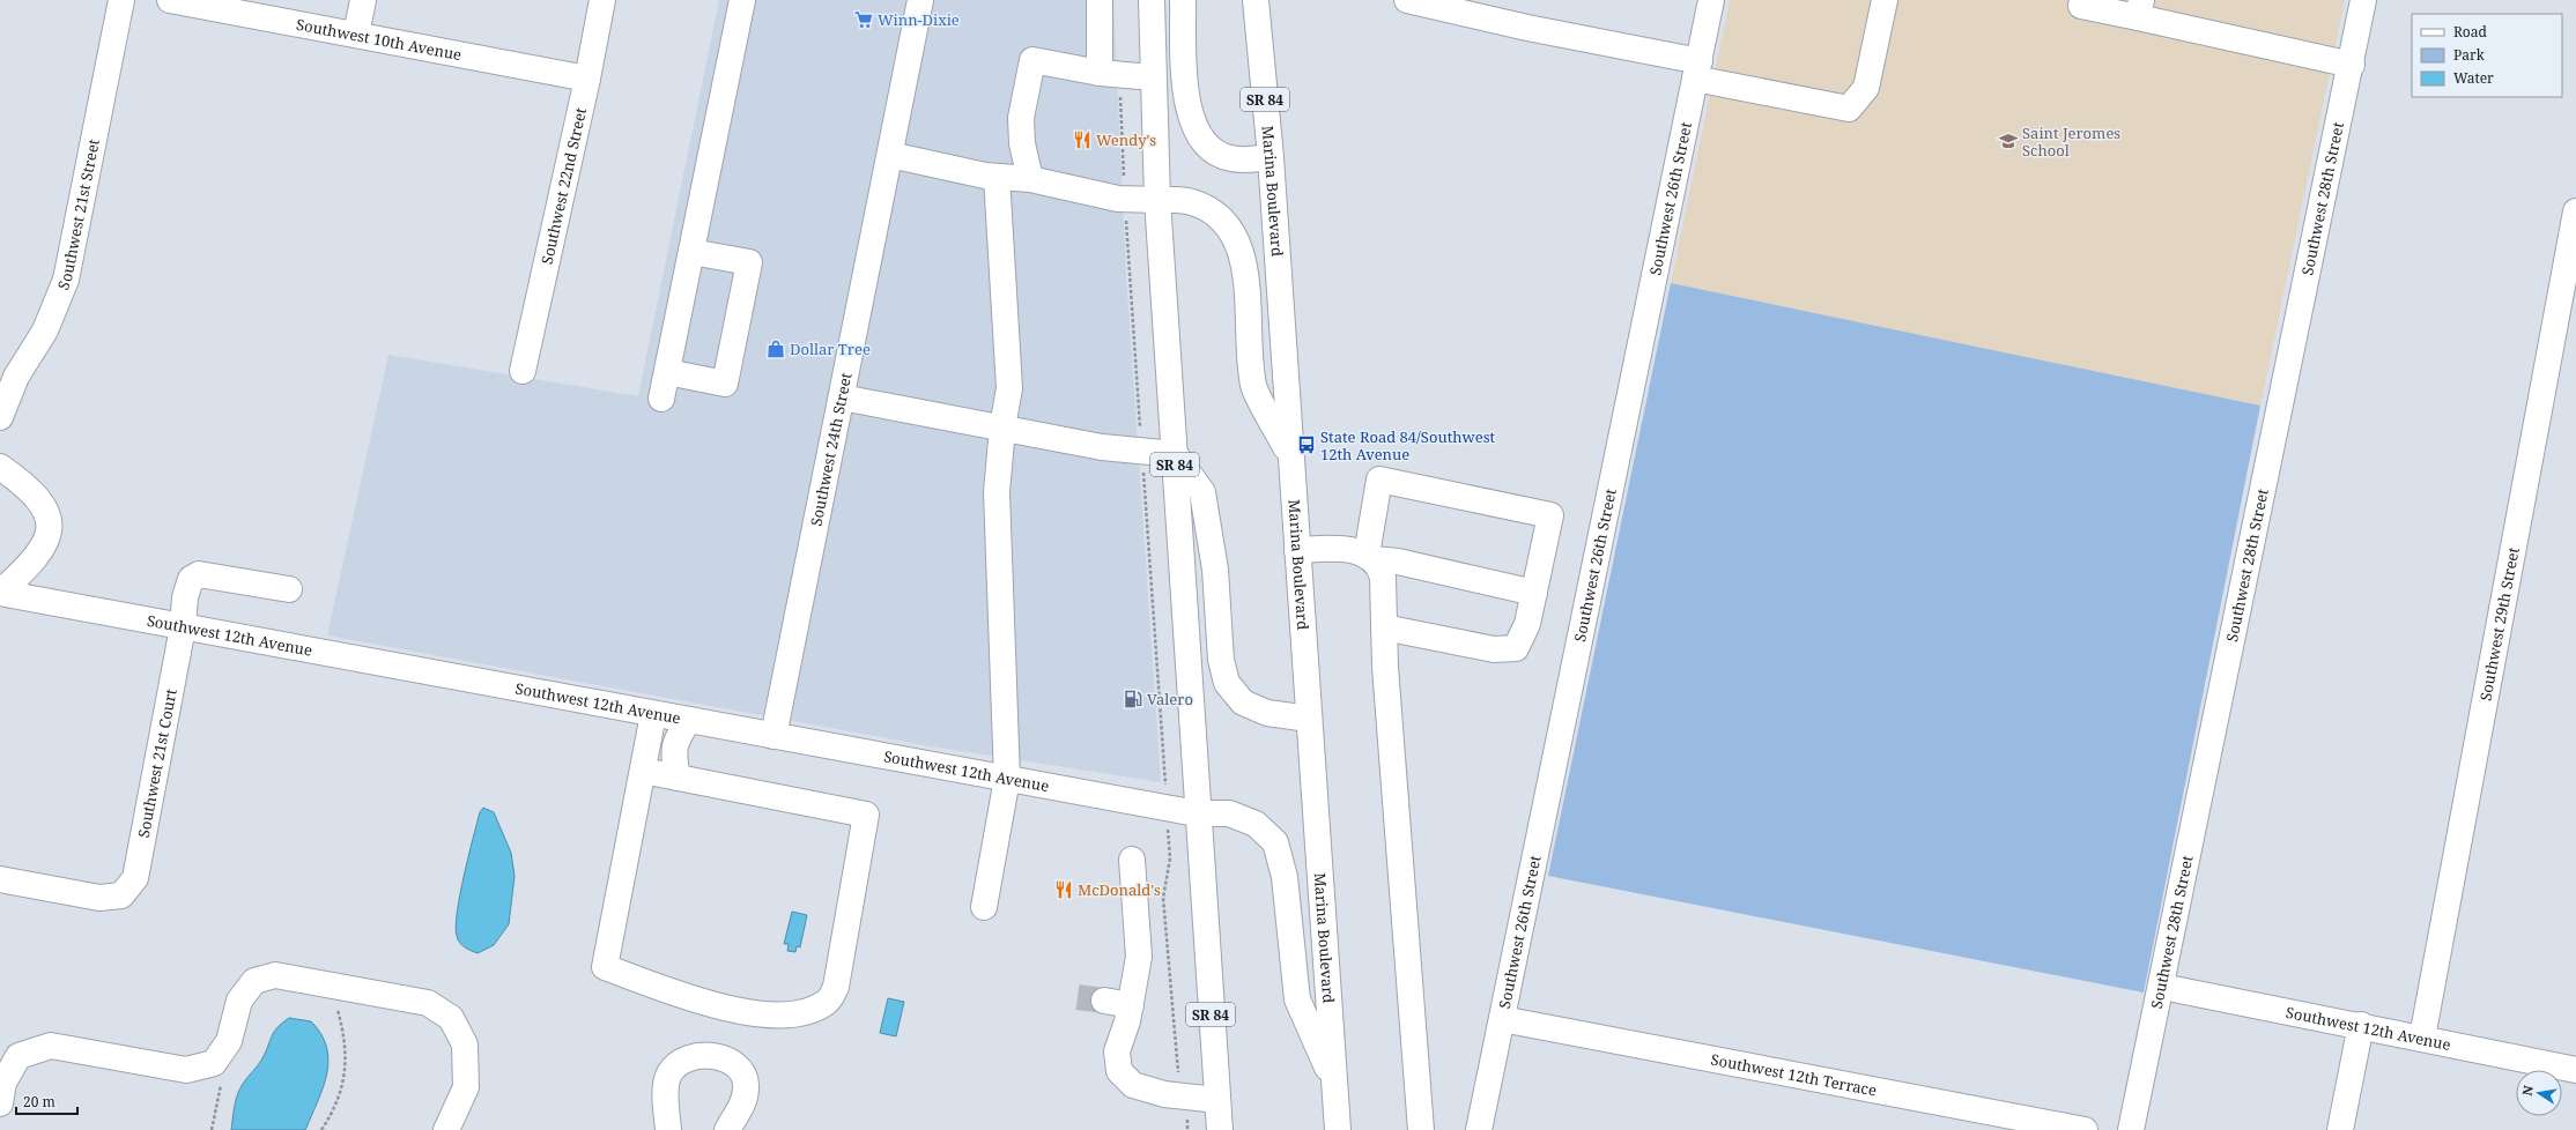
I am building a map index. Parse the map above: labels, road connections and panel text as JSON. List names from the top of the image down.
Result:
{
  "streets": {
    "street": [
      "Southwest 10th Avenue",
      "SR 84",
      "Southwest 22nd Street",
      "Marina Boulevard",
      "Southwest 26th Street",
      "Southwest 28th Street",
      "Southwest 21st Street",
      "Southwest 24th Street",
      "Southwest 29th Street",
      "Southwest 12th Avenue",
      "Southwest 21st Court",
      "Southwest 12th Terrace"
    ]
  },
  "crossings": [
    ["Southwest 10th Avenue", "Southwest 22nd Street"],
    ["SR 84", "Southwest 12th Avenue"],
    ["Marina Boulevard", "Southwest 12th Avenue"],
    ["Southwest 26th Street", "Southwest 12th Terrace"],
    ["Southwest 28th Street", "Southwest 12th Avenue"],
    ["Southwest 24th Street", "Southwest 12th Avenue"],
    ["Southwest 29th Street", "Southwest 12th Avenue"],
    ["Southwest 12th Avenue", "Southwest 21st Court"]
  ],
  "places": {
    "supermarket": ["Winn-Dixie"],
    "restaurant": ["Wendy's", "McDonald's"],
    "school or university": ["Saint Jeromes School"],
    "shop": ["Dollar Tree"],
    "bus stop": ["State Road 84/Southwest 12th Avenue"],
    "fuel station": ["Valero"]
  },
  "legend": ["Road", "Park", "Water"],
  "scale_bar": "20 m",
  "north": "left"
}
